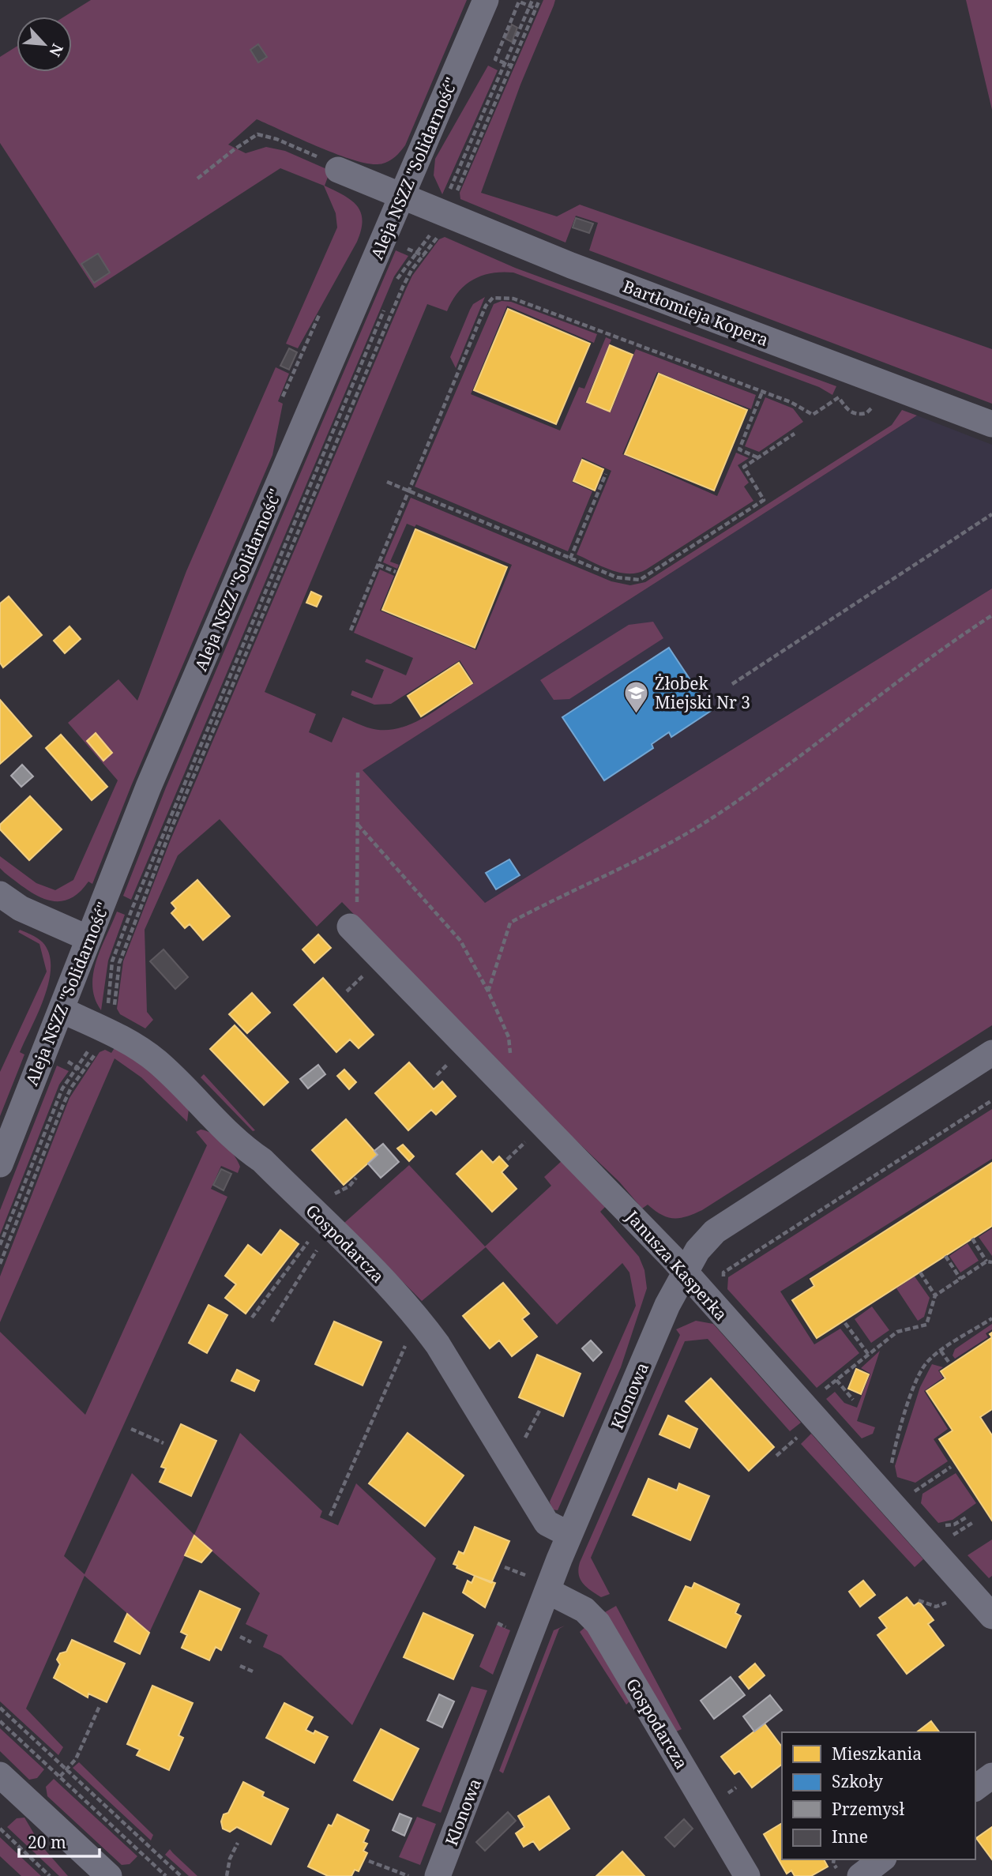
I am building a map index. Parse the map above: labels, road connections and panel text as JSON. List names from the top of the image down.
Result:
{
  "streets": {
    "street": [
      "Aleja NSZZ \"Solidarność\"",
      "Bartłomieja Kopera",
      "Gospodarcza",
      "Janusza Kasperka",
      "Klonowa"
    ]
  },
  "crossings": [
    ["Aleja NSZZ \"Solidarność\"", "Bartłomieja Kopera"],
    ["Aleja NSZZ \"Solidarność\"", "Gospodarcza"],
    ["Gospodarcza", "Klonowa"],
    ["Janusza Kasperka", "Klonowa"]
  ],
  "places": {
    "school or university": ["Żłobek Miejski Nr 3"]
  },
  "legend": [
    "Mieszkania",
    "Szkoły",
    "Przemysł",
    "Inne"
  ],
  "scale_bar": "20 m",
  "north": "bottom right"
}
